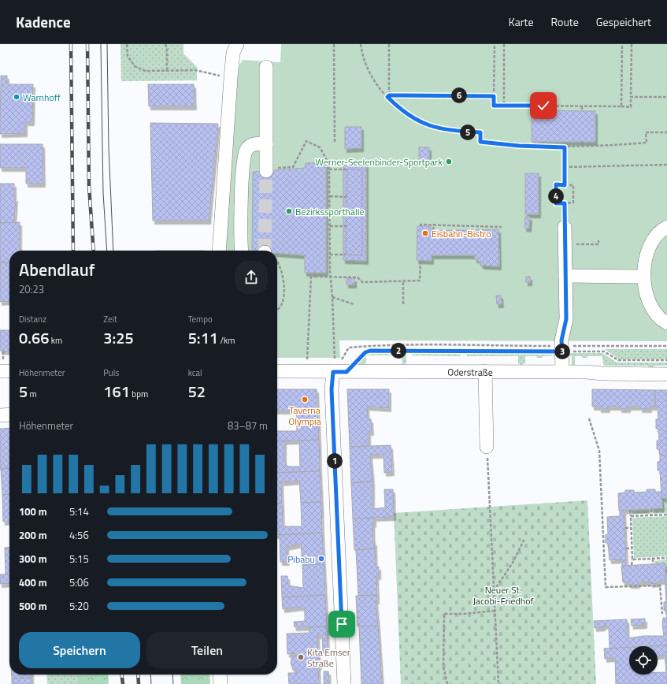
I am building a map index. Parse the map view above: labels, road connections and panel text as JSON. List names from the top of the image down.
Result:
{
  "streets": {
    "street": ["Oderstraße"]
  },
  "parks": ["Neuer St. Jacobi-Friedhof"],
  "places": [
    "Warnhoff",
    "Werner-Seelenbinder-Sportpark",
    "Bezirkssporthalle",
    "Eisbahn-Bistro",
    "Taverna Olympia",
    "Pibabu",
    "Kita Emser Straße"
  ],
  "page": {
    "header": "Kadence",
    "nav": ["Karte", "Route", "Gespeichert"],
    "pins": [
      "6",
      "5",
      "4",
      "2",
      "3",
      "1"
    ],
    "heading": ["Abendlauf", "20:23"],
    "stats": [
      ["Distanz", "0.66 km"],
      ["Zeit", "3:25"],
      ["Tempo", "5:11 /km"],
      ["Höhenmeter", "5 m"],
      ["Puls", "161 bpm"],
      ["kcal", "52"]
    ],
    "chart": ["Höhenmeter", "83–87 m"],
    "list": [
      {
        "name": "100 m",
        "note": "5:14"
      },
      {
        "name": "200 m",
        "note": "4:56"
      },
      {
        "name": "300 m",
        "note": "5:15"
      },
      {
        "name": "400 m",
        "note": "5:06"
      },
      {
        "name": "500 m",
        "note": "5:20"
      }
    ],
    "buttons": ["Speichern", "Teilen"]
  }
}
